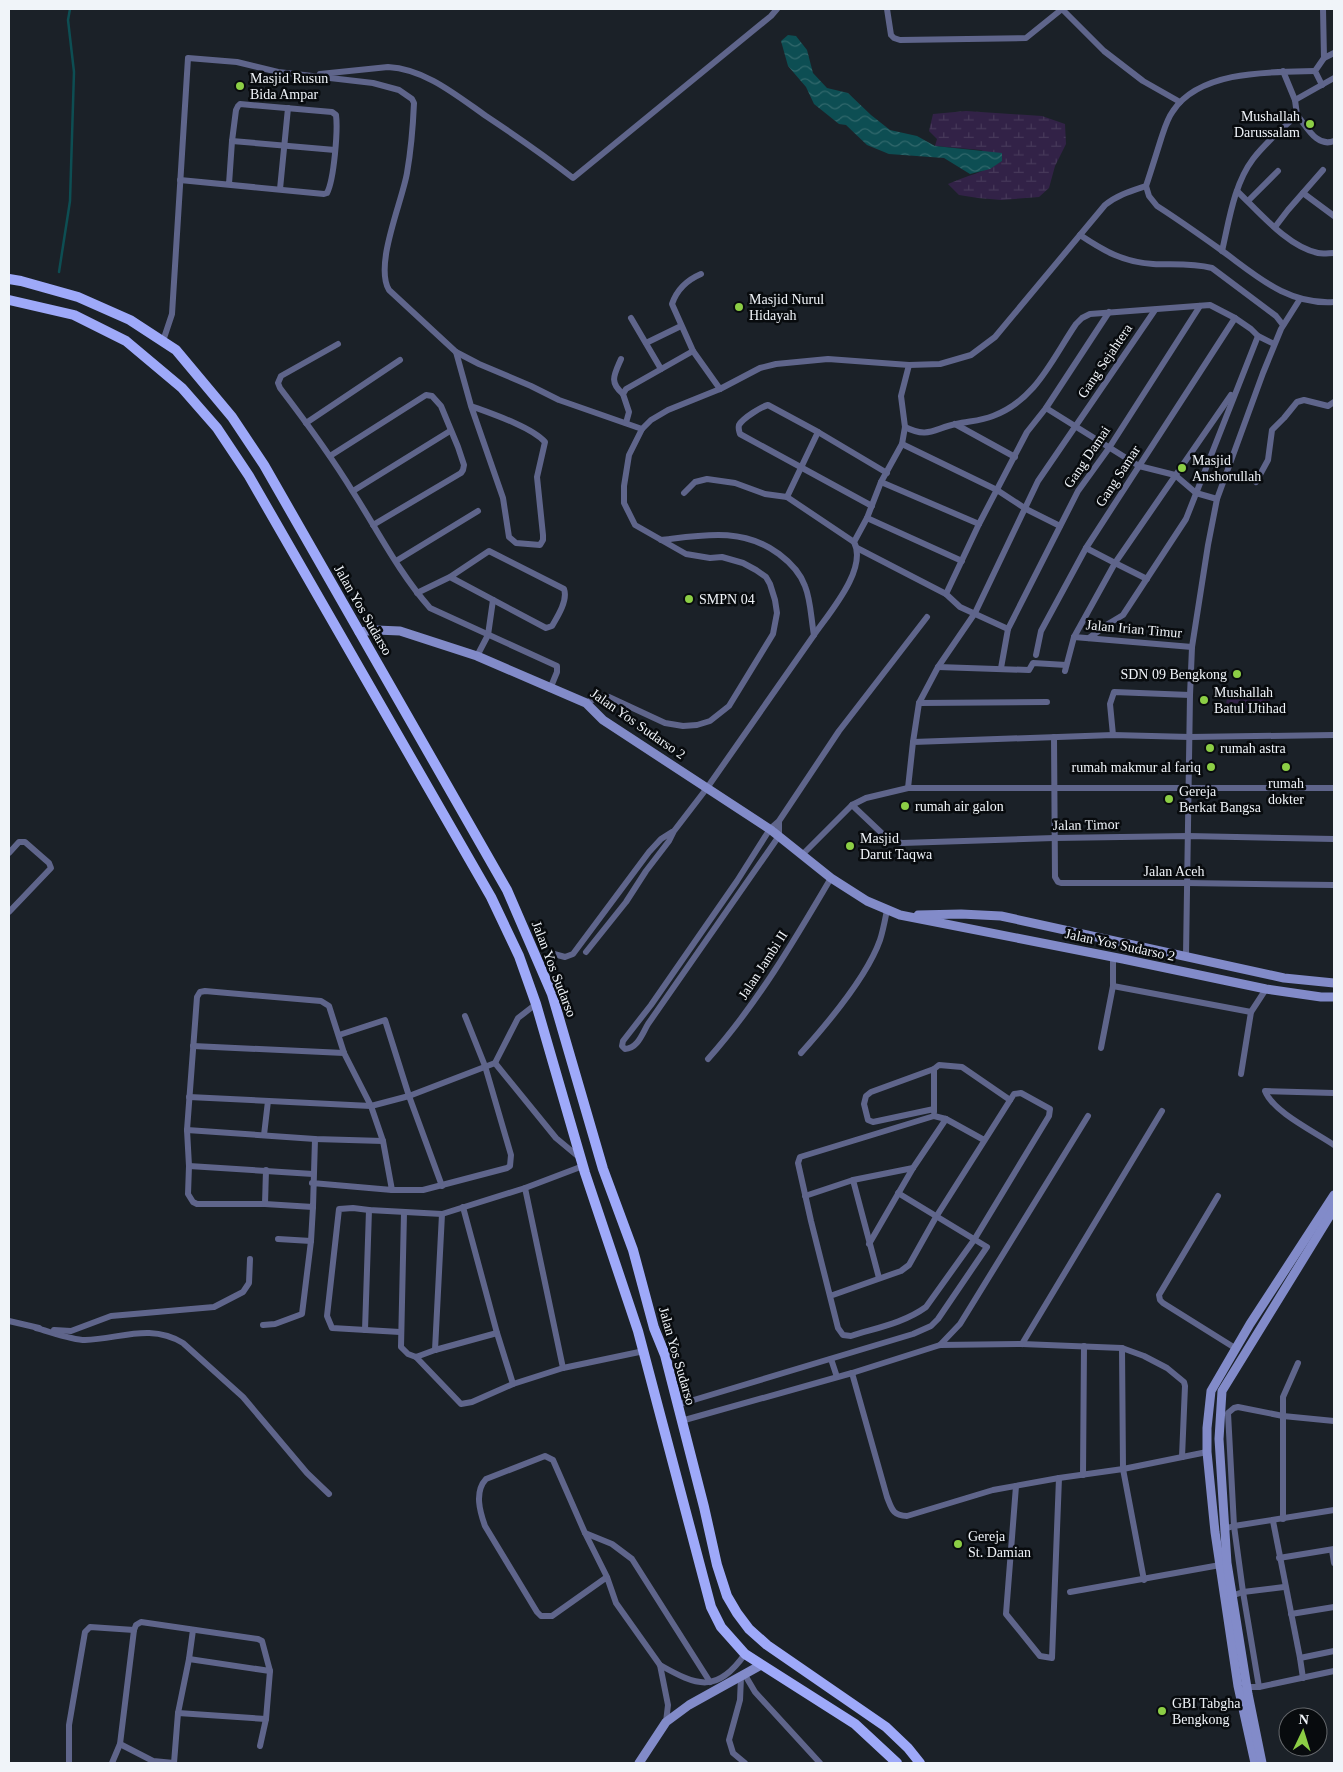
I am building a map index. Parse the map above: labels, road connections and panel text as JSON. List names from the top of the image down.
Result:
{
  "streets": {
    "main road": ["Jalan Yos Sudarso", "Jalan Yos Sudarso 2"],
    "street": [
      "Gang Sejahtera",
      "Gang Damai",
      "Gang Samar",
      "Jalan Irian Timur",
      "Jalan Timor",
      "Jalan Aceh",
      "Jalan Jambi II"
    ]
  },
  "crossings": [
    ["Jalan Yos Sudarso", "Jalan Yos Sudarso 2"],
    ["Jalan Yos Sudarso 2", "Jalan Jambi II"],
    ["Jalan Timor", "Jalan Aceh"]
  ],
  "places": [
    "Masjid Rusun Bida Ampar",
    "Mushallah Darussalam",
    "Masjid Nurul Hidayah",
    "Masjid Anshorullah",
    "SMPN 04",
    "SDN 09 Bengkong",
    "Mushallah Batul IJtihad",
    "rumah astra",
    "rumah makmur al fariq",
    "rumah dokter",
    "Gereja Berkat Bangsa",
    "rumah air galon",
    "Masjid Darut Taqwa",
    "Gereja St. Damian",
    "GBI Tabgha Bengkong"
  ],
  "north": "top"
}
